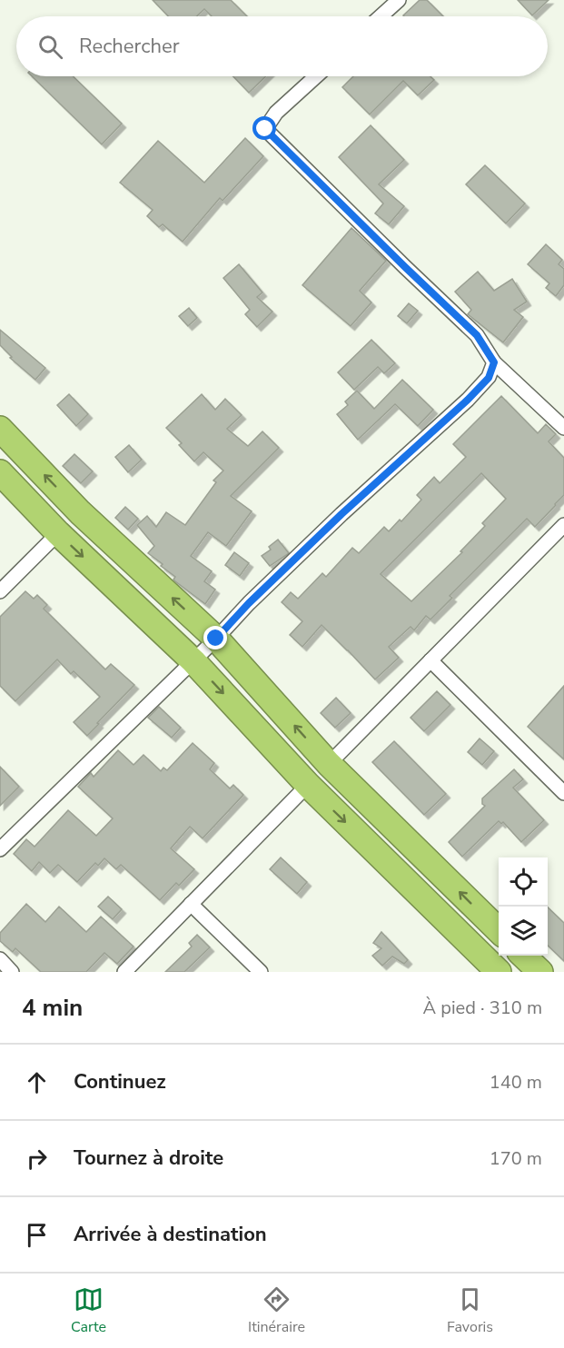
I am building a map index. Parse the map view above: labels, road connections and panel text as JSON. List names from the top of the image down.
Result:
{
  "page": {
    "search": "Rechercher",
    "heading": ["4 min", "À pied · 310 m"],
    "list": [
      ["Continuez", "140 m"],
      ["Tournez à droite", "170 m"],
      "Arrivée à destination"
    ],
    "nav": ["Carte", "Itinéraire", "Favoris"]
  }
}
